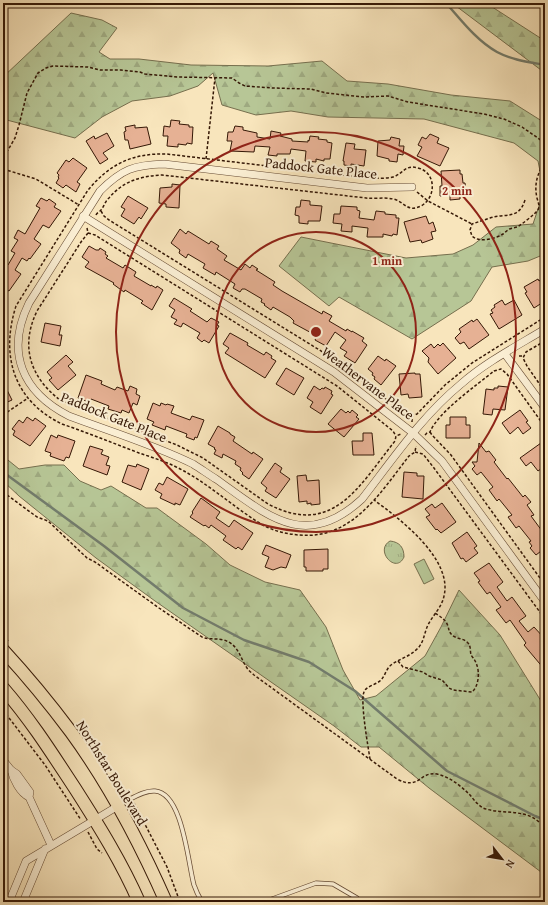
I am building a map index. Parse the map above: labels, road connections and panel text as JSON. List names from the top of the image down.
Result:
{
  "streets": {
    "main road": ["Northstar Boulevard"],
    "street": ["Paddock Gate Place", "Weathervane Place"]
  },
  "crossings": [
    ["Paddock Gate Place", "Weathervane Place"]
  ],
  "north": "bottom right",
  "rings": ["2 min", "1 min"]
}
